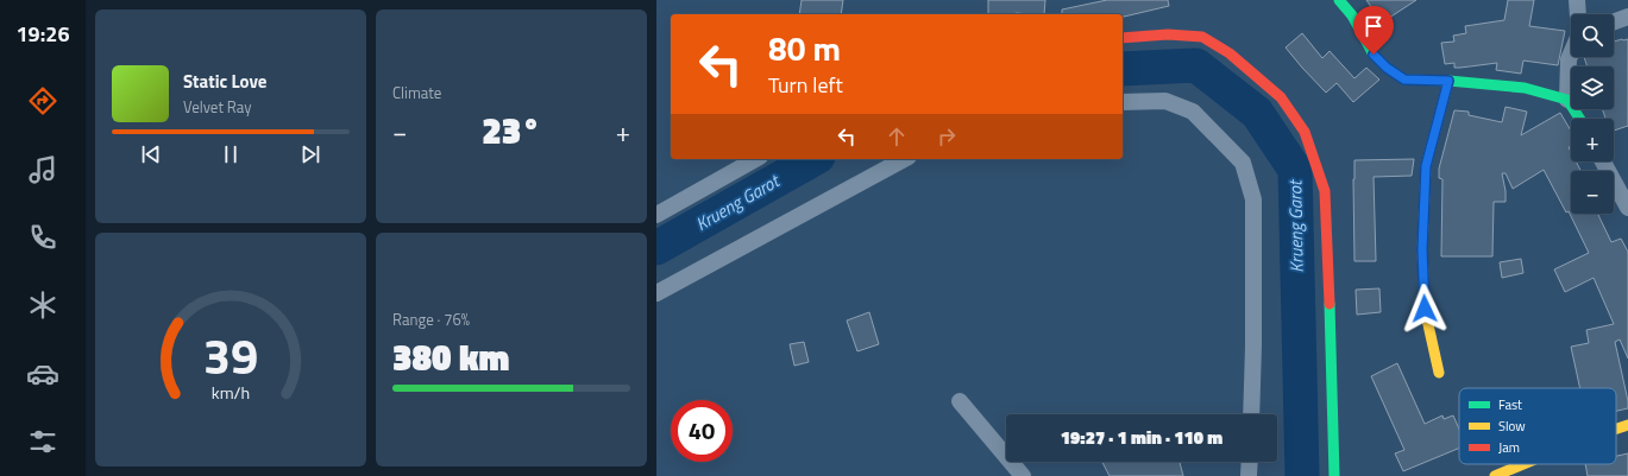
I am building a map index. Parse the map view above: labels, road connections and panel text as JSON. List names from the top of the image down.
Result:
{
  "water": ["Krueng Garot"],
  "legend": ["Fast", "Slow", "Jam"],
  "page": {
    "tabs": "19:26",
    "tile": [
      "Climate",
      ["Range · 76%", "380 km"]
    ],
    "map_buttons": ["+", "−"],
    "turn": ["80 m", "Turn left"],
    "song": ["Static Love", "Velvet Ray"],
    "heat": ["−", "23°", "+"],
    "limit": "40",
    "trip": "19:27 · 1 min · 110 m",
    "gauge": ["39", "km/h"]
  }
}
